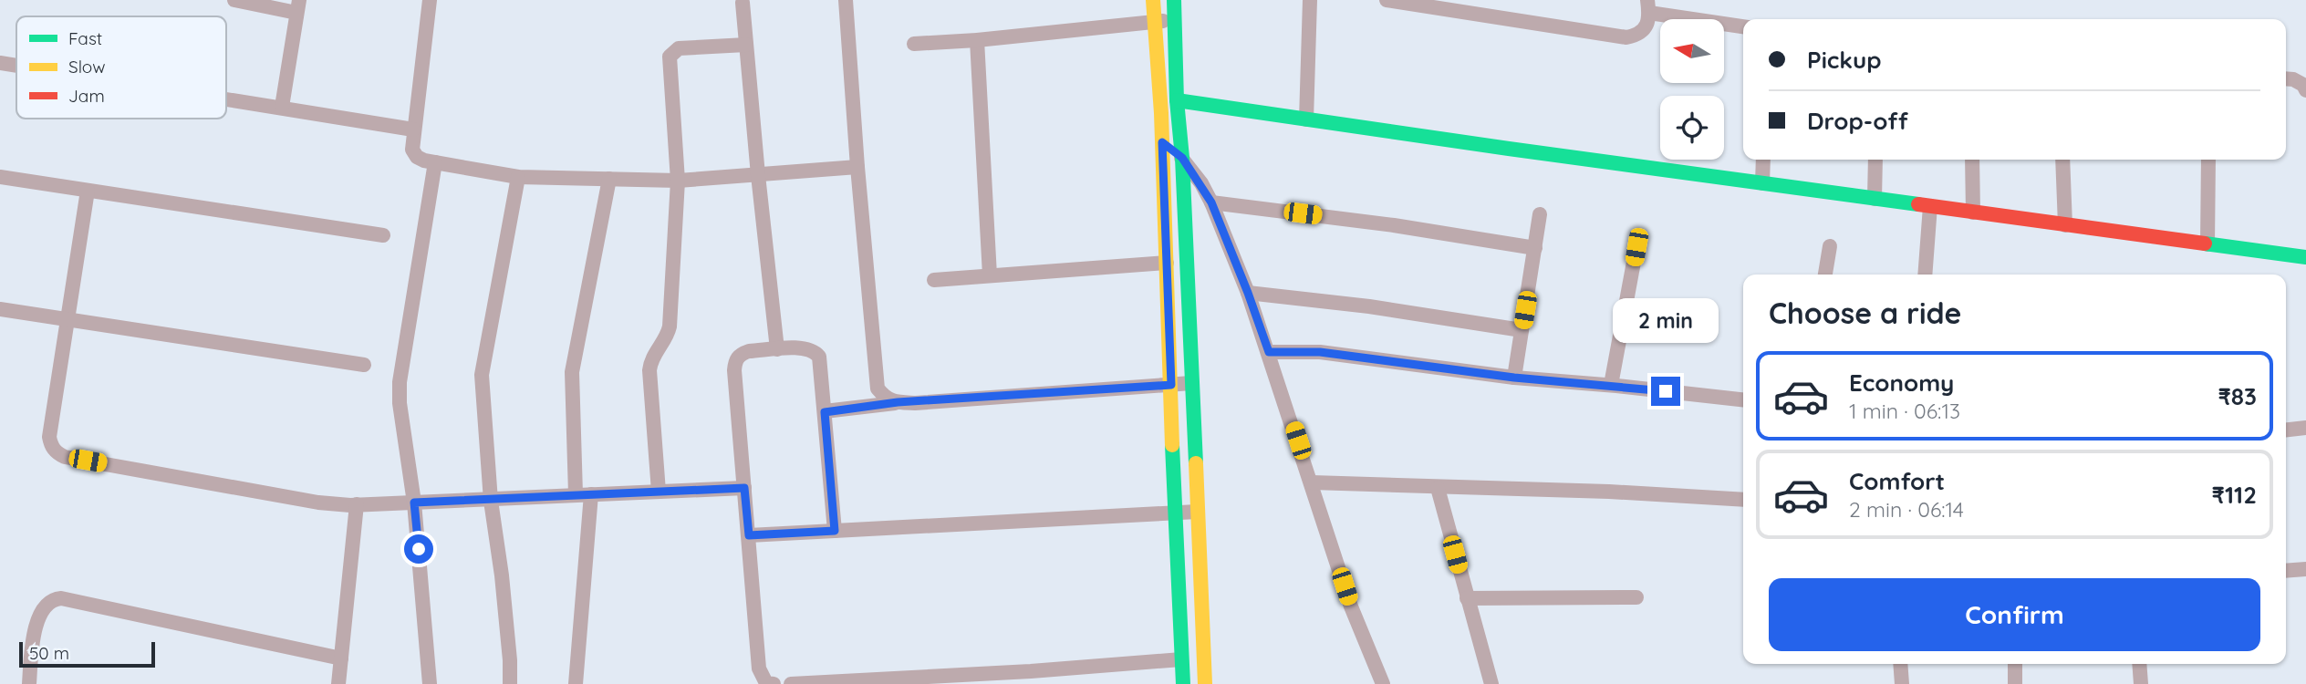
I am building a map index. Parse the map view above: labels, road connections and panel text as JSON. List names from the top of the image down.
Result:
{
  "legend": ["Fast", "Slow", "Jam"],
  "scale_bar": "50 m",
  "north": "left",
  "page": {
    "banner": ["Pickup", "Drop-off"],
    "heading": "Choose a ride",
    "bubble": "2 min",
    "list": [
      {
        "name": "Economy",
        "note": "1 min · 06:13",
        "value": "₹83"
      },
      {
        "name": "Comfort",
        "note": "2 min · 06:14",
        "value": "₹112"
      }
    ],
    "buttons": "Confirm",
    "scale": "50 m"
  }
}
